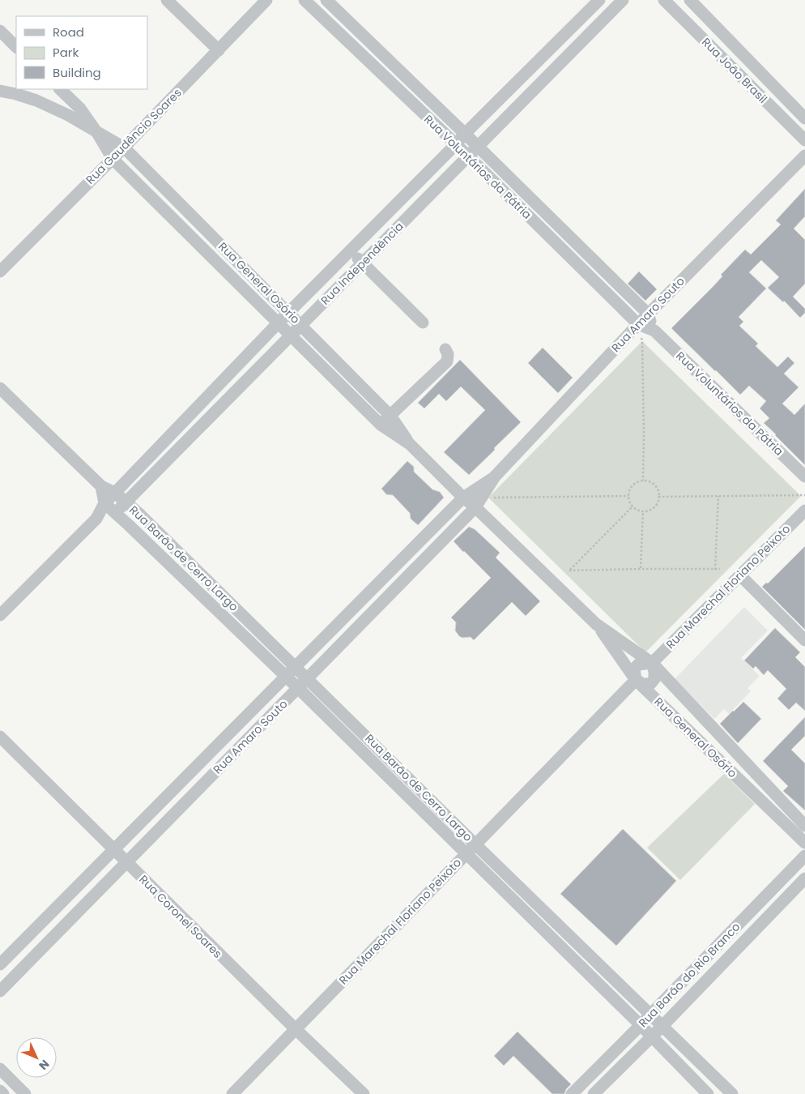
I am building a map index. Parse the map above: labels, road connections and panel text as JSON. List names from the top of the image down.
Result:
{
  "streets": {
    "street": [
      "Rua João Brasil",
      "Rua Gaudêncio Soares",
      "Rua Voluntários da Pátria",
      "Rua Independência",
      "Rua General Osório",
      "Rua Amaro Souto",
      "Rua Barão de Cerro Largo",
      "Rua Marechal Floriano Peixoto",
      "Rua Coronel Soares",
      "Rua Barão do Rio Branco"
    ]
  },
  "crossings": [
    ["Rua Gaudêncio Soares", "Rua General Osório"],
    ["Rua Voluntários da Pátria", "Rua Independência"],
    ["Rua Voluntários da Pátria", "Rua Amaro Souto"],
    ["Rua Independência", "Rua General Osório"],
    ["Rua Independência", "Rua Barão de Cerro Largo"],
    ["Rua General Osório", "Rua Amaro Souto"],
    ["Rua General Osório", "Rua Marechal Floriano Peixoto"],
    ["Rua Amaro Souto", "Rua Barão de Cerro Largo"],
    ["Rua Amaro Souto", "Rua Coronel Soares"],
    ["Rua Barão de Cerro Largo", "Rua Marechal Floriano Peixoto"],
    ["Rua Barão de Cerro Largo", "Rua Barão do Rio Branco"],
    ["Rua Marechal Floriano Peixoto", "Rua Coronel Soares"]
  ],
  "legend": ["Road", "Park", "Building"],
  "north": "bottom right"
}
